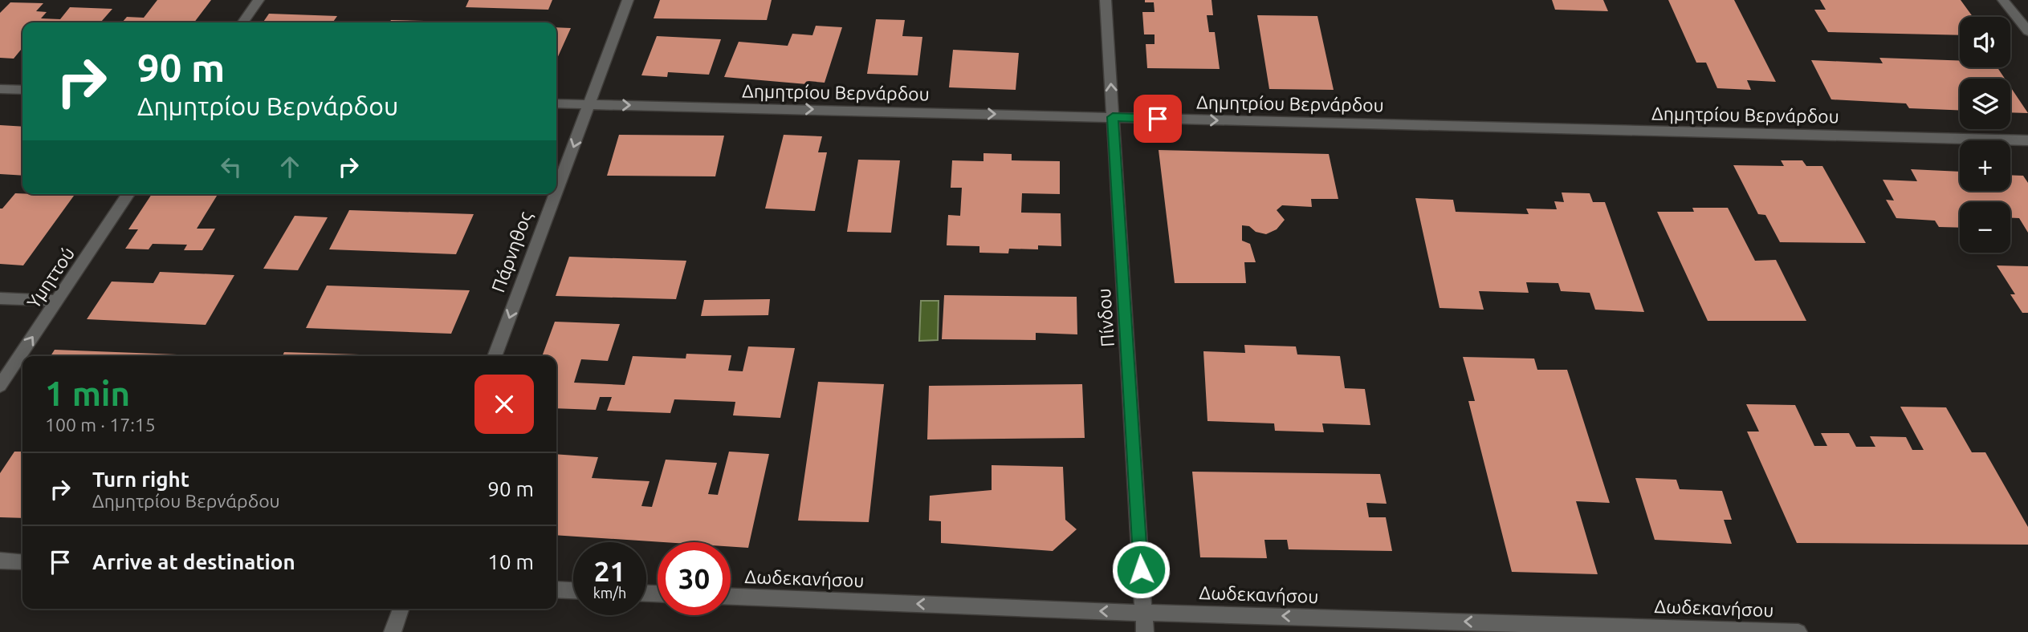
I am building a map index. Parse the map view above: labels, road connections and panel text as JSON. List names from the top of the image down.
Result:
{
  "streets": {
    "street": [
      "Δημητρίου Βερνάρδου",
      "Πάρνηθος",
      "Υμηττού",
      "Πίνδου",
      "Δωδεκανήσου"
    ]
  },
  "crossings": [
    ["Δημητρίου Βερνάρδου", "Πάρνηθος"],
    ["Δημητρίου Βερνάρδου", "Πίνδου"],
    ["Πίνδου", "Δωδεκανήσου"]
  ],
  "one_way": [
    "Δημητρίου Βερνάρδου",
    "Πάρνηθος",
    "Υμηττού",
    "Δωδεκανήσου"
  ],
  "page": {
    "map_buttons": ["+", "−"],
    "turn": ["90 m", "Δημητρίου Βερνάρδου"],
    "heading": ["1 min", "100 m · 17:15"],
    "list": [
      {
        "name": "Turn right",
        "note": "Δημητρίου Βερνάρδου",
        "value": "90 m"
      },
      {
        "name": "Arrive at destination",
        "value": "10 m"
      }
    ],
    "speed": "21 km/h",
    "limit": "30"
  }
}
